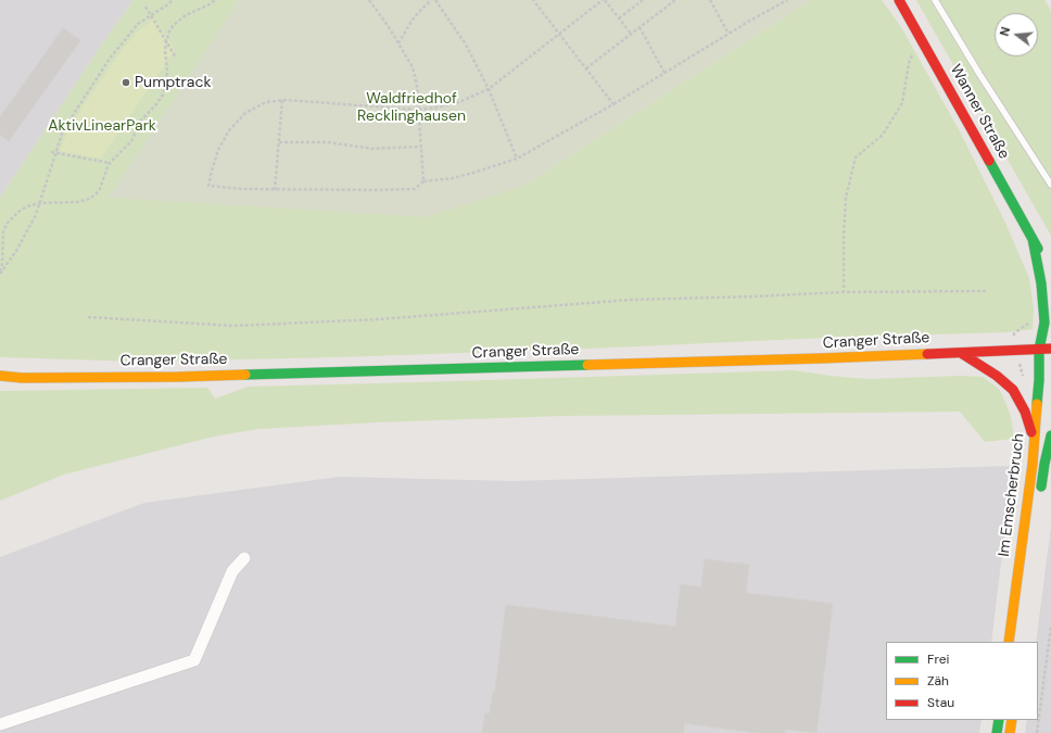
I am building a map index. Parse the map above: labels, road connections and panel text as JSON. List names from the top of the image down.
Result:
{
  "streets": {
    "main road": ["Wanner Straße", "Cranger Straße", "Im Emscherbruch"]
  },
  "crossings": [
    ["Wanner Straße", "Cranger Straße"],
    ["Wanner Straße", "Im Emscherbruch"],
    ["Cranger Straße", "Im Emscherbruch"]
  ],
  "parks": ["Waldfriedhof Recklinghausen", "AktivLinearPark"],
  "places": ["Pumptrack"],
  "legend": ["Frei", "Zäh", "Stau"],
  "north": "left"
}
